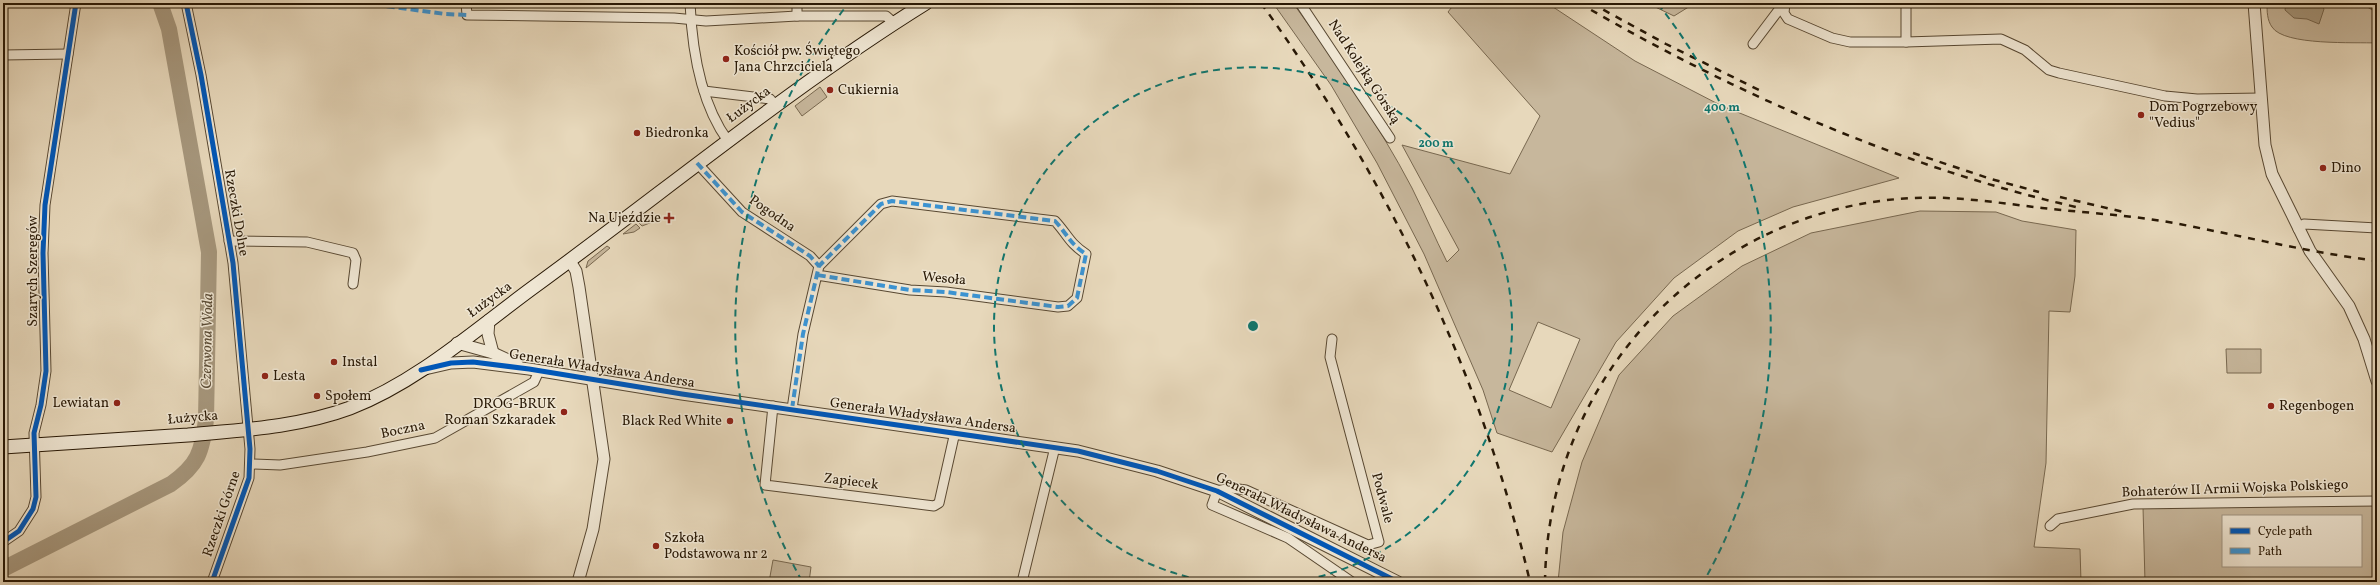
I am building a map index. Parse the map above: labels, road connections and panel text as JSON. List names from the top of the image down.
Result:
{
  "streets": {
    "main road": ["Łużycka"],
    "street": [
      "Nad Kolejką Górską",
      "Rzeczki Dolne",
      "Pogodna",
      "Szarych Szeregów",
      "Wesoła",
      "Generała Władysława Andersa",
      "Boczna",
      "Zapiecek",
      "Bohaterów II Armii Wojska Polskiego",
      "Podwale",
      "Rzeczki Górne"
    ]
  },
  "crossings": [
    ["Łużycka", "Rzeczki Dolne"],
    ["Łużycka", "Pogodna"],
    ["Łużycka", "Szarych Szeregów"],
    ["Łużycka", "Generała Władysława Andersa"],
    ["Łużycka", "Rzeczki Górne"],
    ["Rzeczki Dolne", "Rzeczki Górne"],
    ["Pogodna", "Wesoła"],
    ["Generała Władysława Andersa", "Boczna"],
    ["Generała Władysława Andersa", "Zapiecek"],
    ["Generała Władysława Andersa", "Podwale"],
    ["Boczna", "Rzeczki Górne"]
  ],
  "water": ["Czerwona Woda"],
  "places": {
    "other": [
      "Kościół pw. Świętego Jana Chrzciciela",
      "Cukiernia",
      "Dom Pogrzebowy \"Vedius\"",
      "Biedronka",
      "Dino",
      "Instal",
      "Lesta",
      "Społem",
      "Lewiatan",
      "Regenbogen",
      "DROG-BRUK Roman Szkaradek",
      "Black Red White",
      "Szkoła Podstawowa nr 2"
    ],
    "health": ["Na Ujeździe"]
  },
  "legend": ["Cycle path", "Path"],
  "rings": ["400 m", "200 m"]
}
